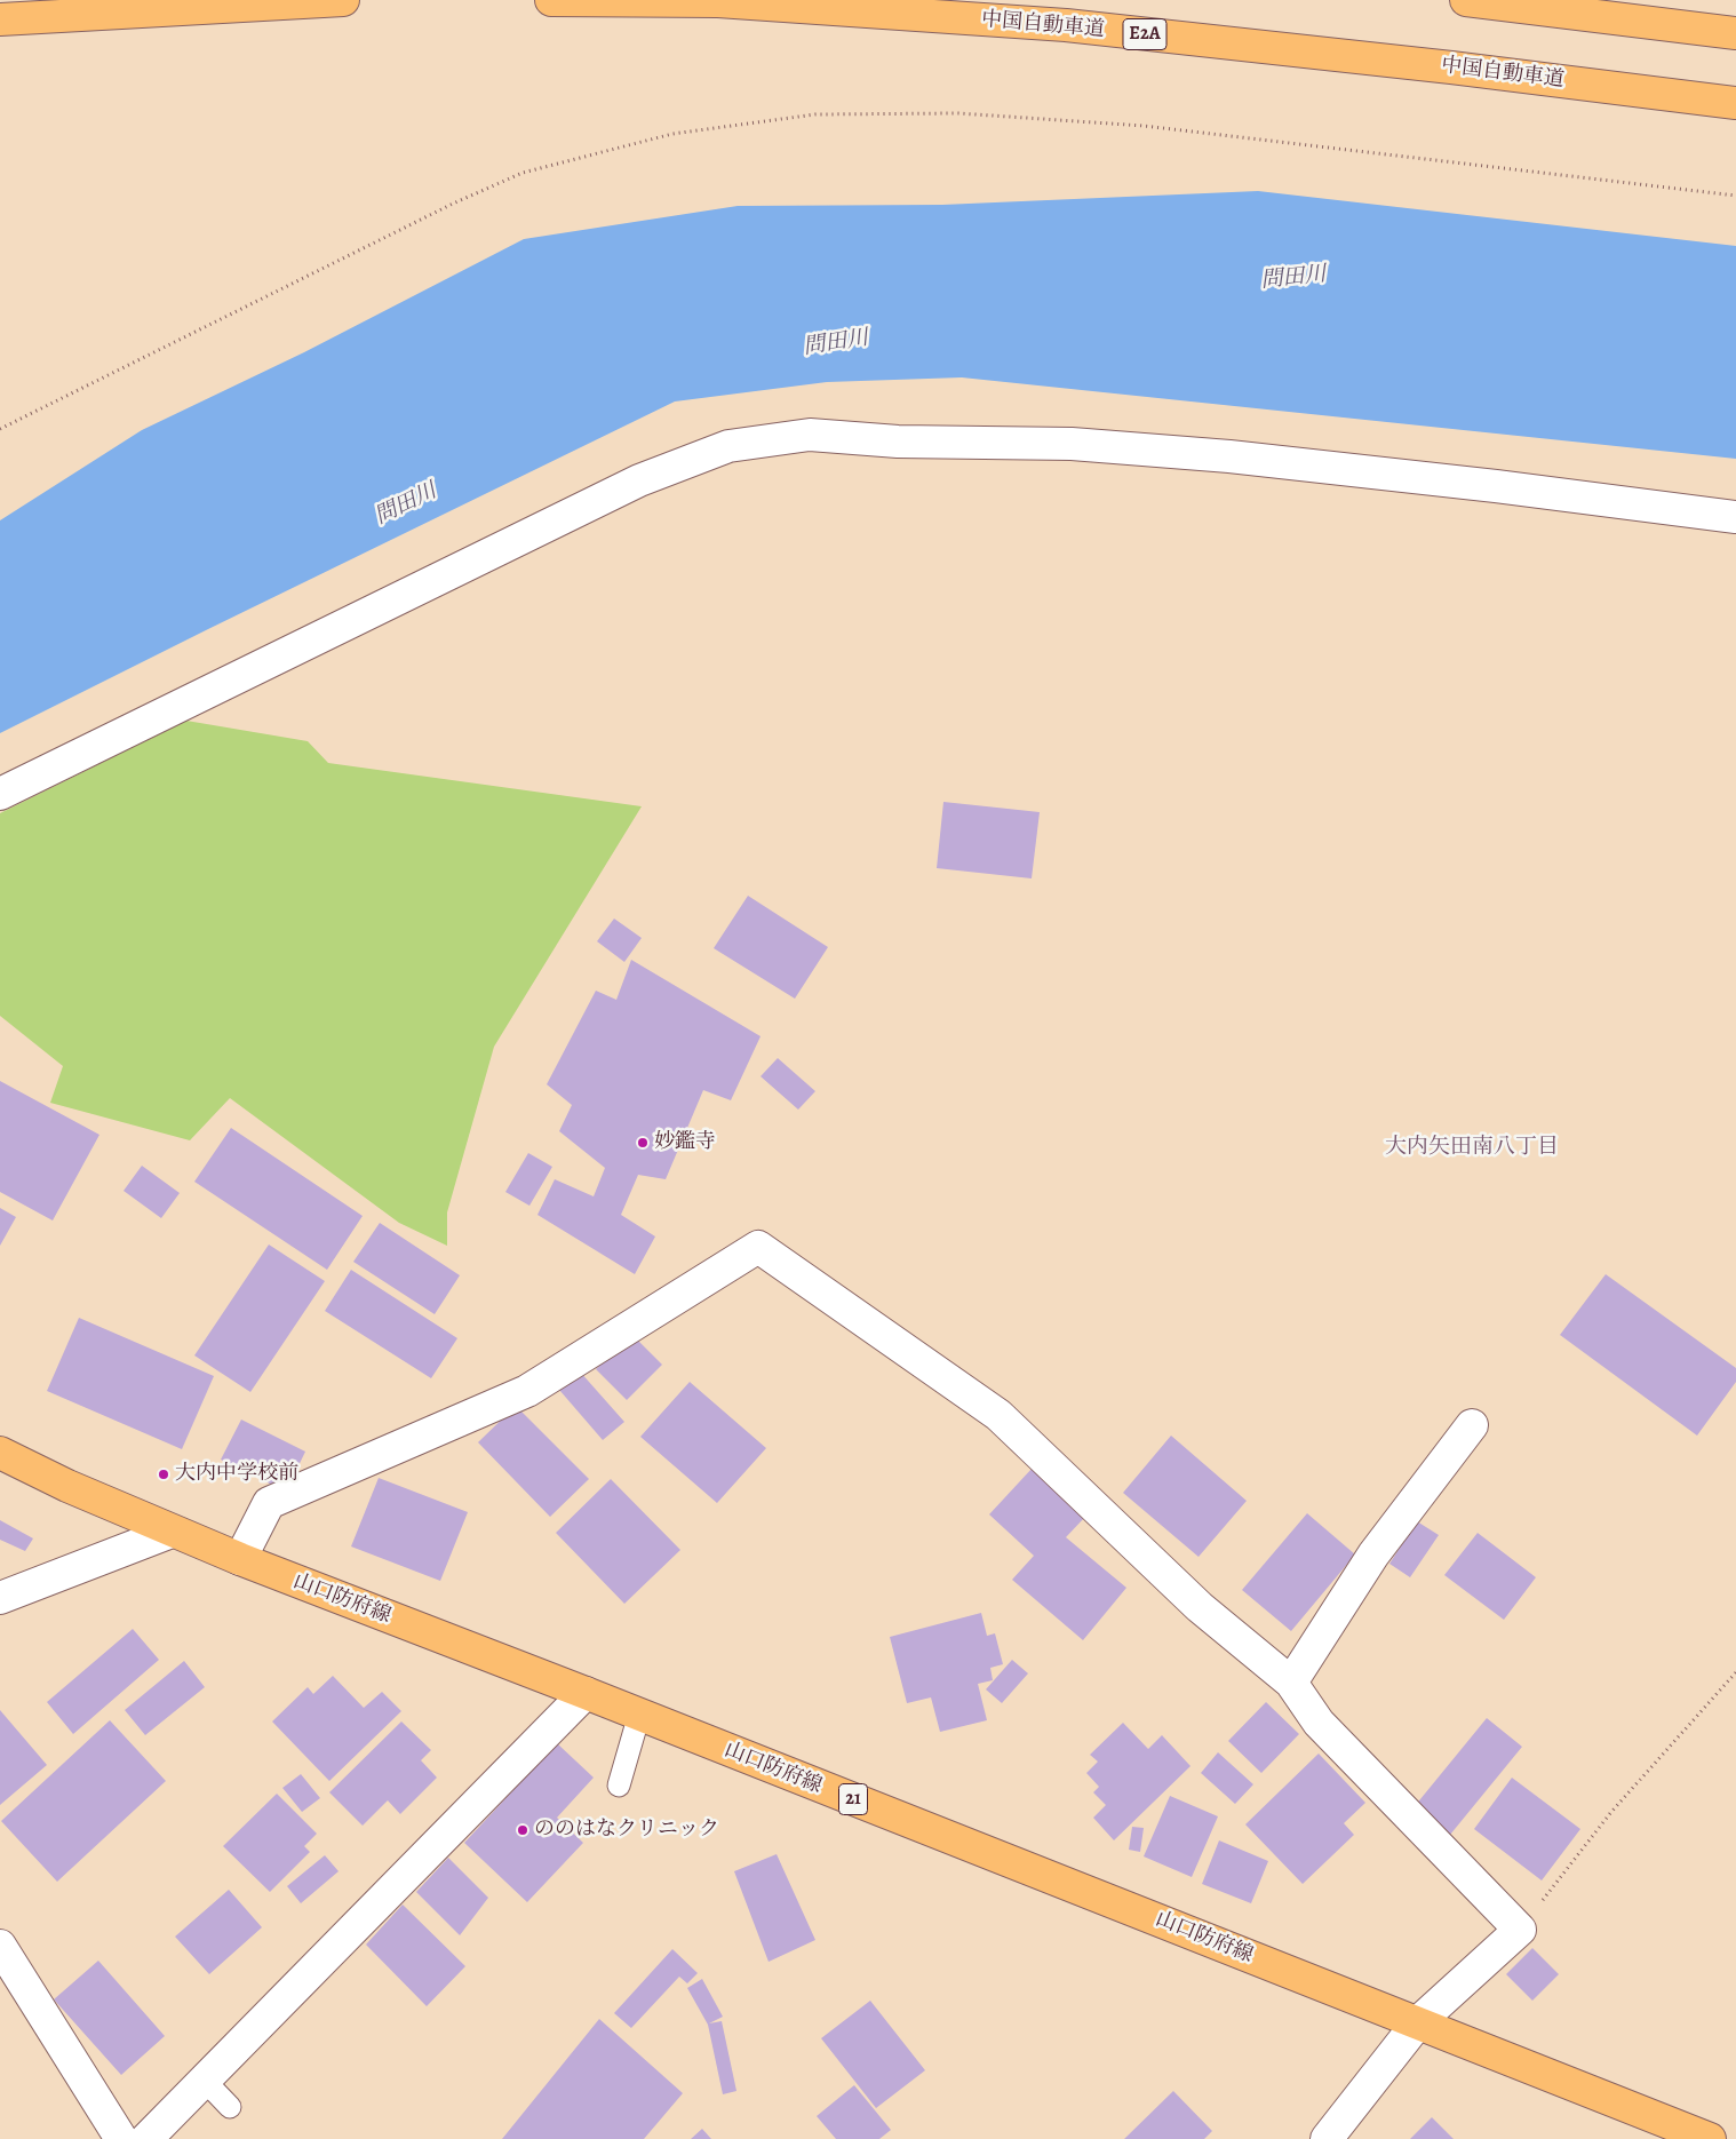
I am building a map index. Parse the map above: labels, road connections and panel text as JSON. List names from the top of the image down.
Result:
{
  "streets": {
    "main road": [
      "中国自動車道",
      "E2A",
      "山口防府線",
      "21"
    ]
  },
  "districts": ["大内矢田南八丁目"],
  "water": ["問田川"],
  "places": ["妙鑑寺", "大内中学校前", "ののはなクリニック"]
}
